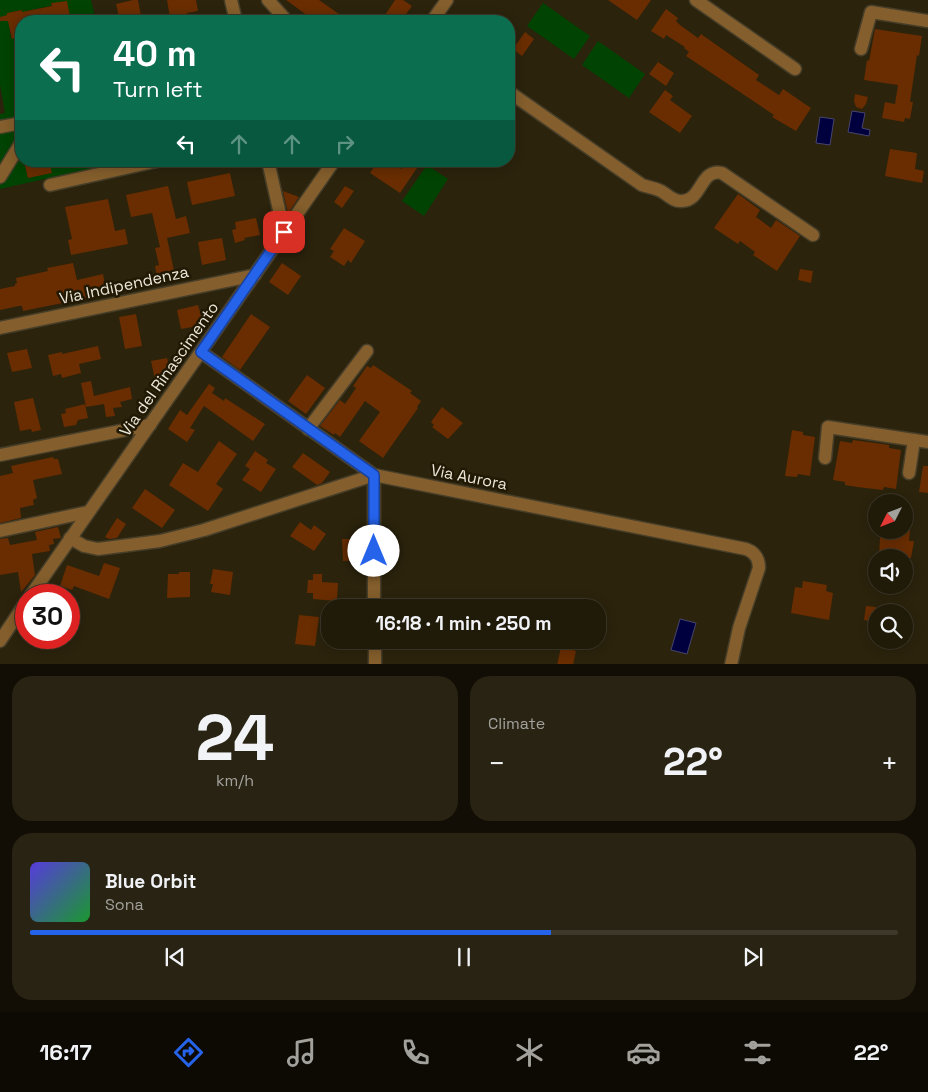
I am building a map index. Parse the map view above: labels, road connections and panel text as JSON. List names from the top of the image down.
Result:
{
  "streets": {
    "street": ["Via Indipendenza", "Via del Rinascimento", "Via Aurora"]
  },
  "crossings": [
    ["Via Indipendenza", "Via del Rinascimento"],
    ["Via del Rinascimento", "Via Aurora"]
  ],
  "north": "bottom left",
  "page": {
    "turn": ["40 m", "Turn left"],
    "limit": "30",
    "trip": "16:18 · 1 min · 250 m",
    "tile": [
      ["24", "km/h"],
      "Climate"
    ],
    "heat": ["−", "22°", "+"],
    "song": ["Blue Orbit", "Sona"],
    "tabs": ["16:17", "22°"]
  }
}
